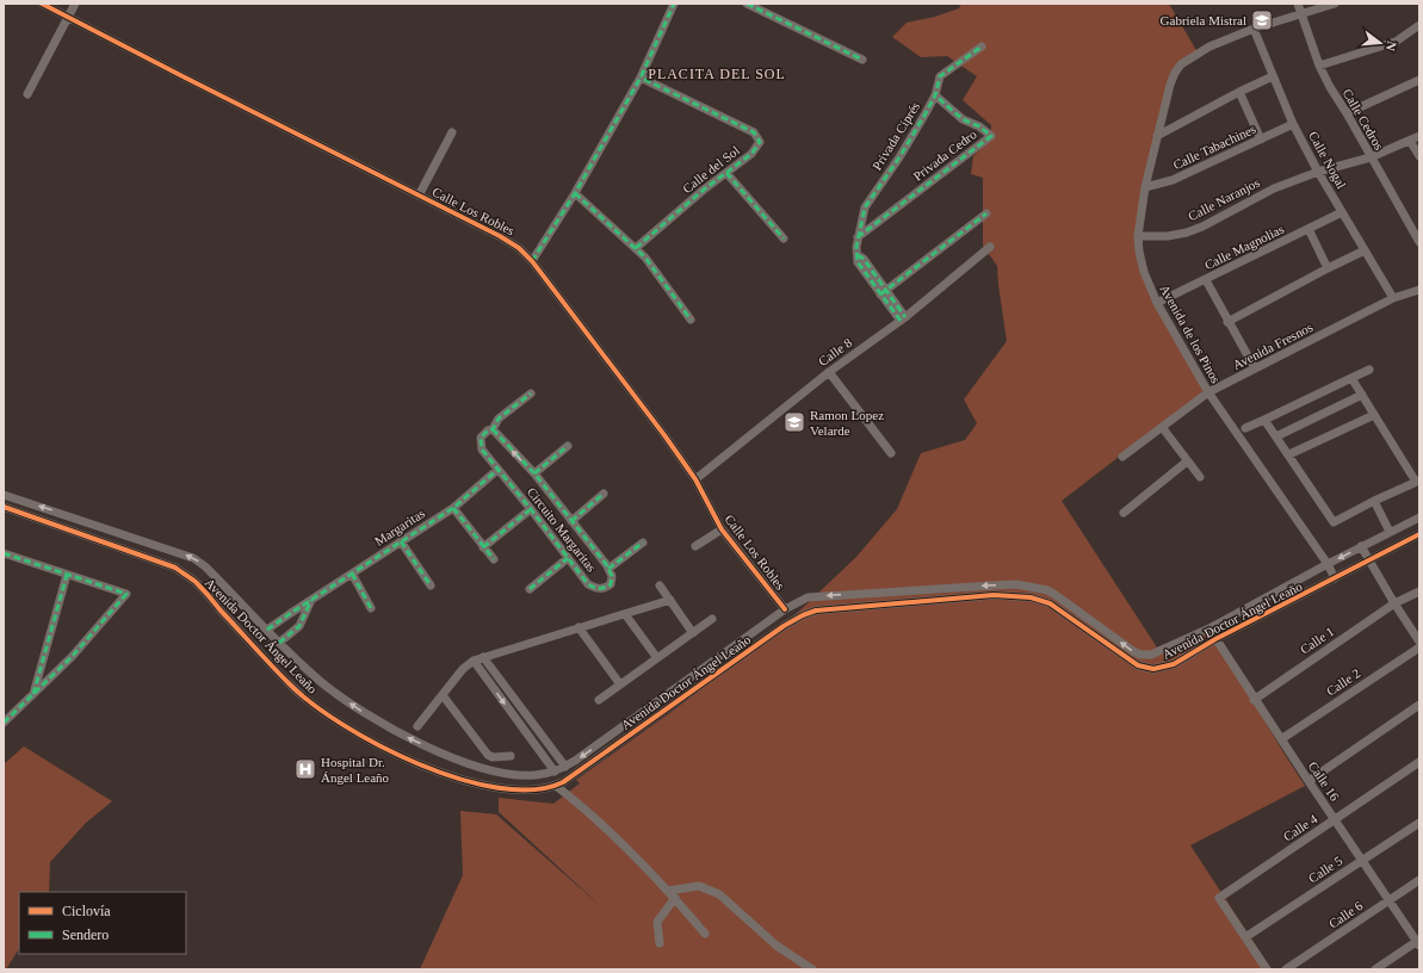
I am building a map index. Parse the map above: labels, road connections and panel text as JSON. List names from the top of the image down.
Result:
{
  "streets": {
    "street": [
      "Calle Cedros",
      "Privada Ciprés",
      "Calle Tabachines",
      "Privada Cedro",
      "Calle Nogal",
      "Calle del Sol",
      "Calle Naranjos",
      "Calle Los Robles",
      "Calle Magnolias",
      "Avenida de los Pinos",
      "Avenida Fresnos",
      "Calle 8",
      "Margaritas",
      "Circuito Margaritas",
      "Avenida Doctor Ángel Leaño",
      "Calle 1",
      "Calle 2",
      "Calle 16",
      "Calle 4",
      "Calle 5",
      "Calle 6"
    ]
  },
  "crossings": [
    ["Calle Cedros", "Calle Naranjos"],
    ["Calle Cedros", "Avenida de los Pinos"],
    ["Privada Ciprés", "Privada Cedro"],
    ["Privada Ciprés", "Calle 8"],
    ["Calle Tabachines", "Calle Nogal"],
    ["Calle Tabachines", "Avenida de los Pinos"],
    ["Calle Nogal", "Calle Naranjos"],
    ["Calle Nogal", "Calle Magnolias"],
    ["Calle Nogal", "Avenida de los Pinos"],
    ["Calle Nogal", "Avenida Fresnos"],
    ["Calle Naranjos", "Avenida de los Pinos"],
    ["Calle Los Robles", "Calle 8"],
    ["Calle Los Robles", "Avenida Doctor Ángel Leaño"],
    ["Calle Magnolias", "Avenida de los Pinos"],
    ["Avenida de los Pinos", "Avenida Fresnos"],
    ["Avenida de los Pinos", "Avenida Doctor Ángel Leaño"],
    ["Margaritas", "Circuito Margaritas"],
    ["Margaritas", "Avenida Doctor Ángel Leaño"],
    ["Avenida Doctor Ángel Leaño", "Calle 16"],
    ["Calle 1", "Calle 16"],
    ["Calle 2", "Calle 16"],
    ["Calle 16", "Calle 4"],
    ["Calle 16", "Calle 5"],
    ["Calle 16", "Calle 6"],
    ["Calle 4", "Calle 5"]
  ],
  "districts": ["PLACITA DEL SOL"],
  "places": {
    "school or university": ["Gabriela Mistral", "Ramon Lopez Velarde"],
    "hospital": ["Hospital Dr. Ángel Leaño"]
  },
  "legend": ["Ciclovía", "Sendero"],
  "north": "right"
}
